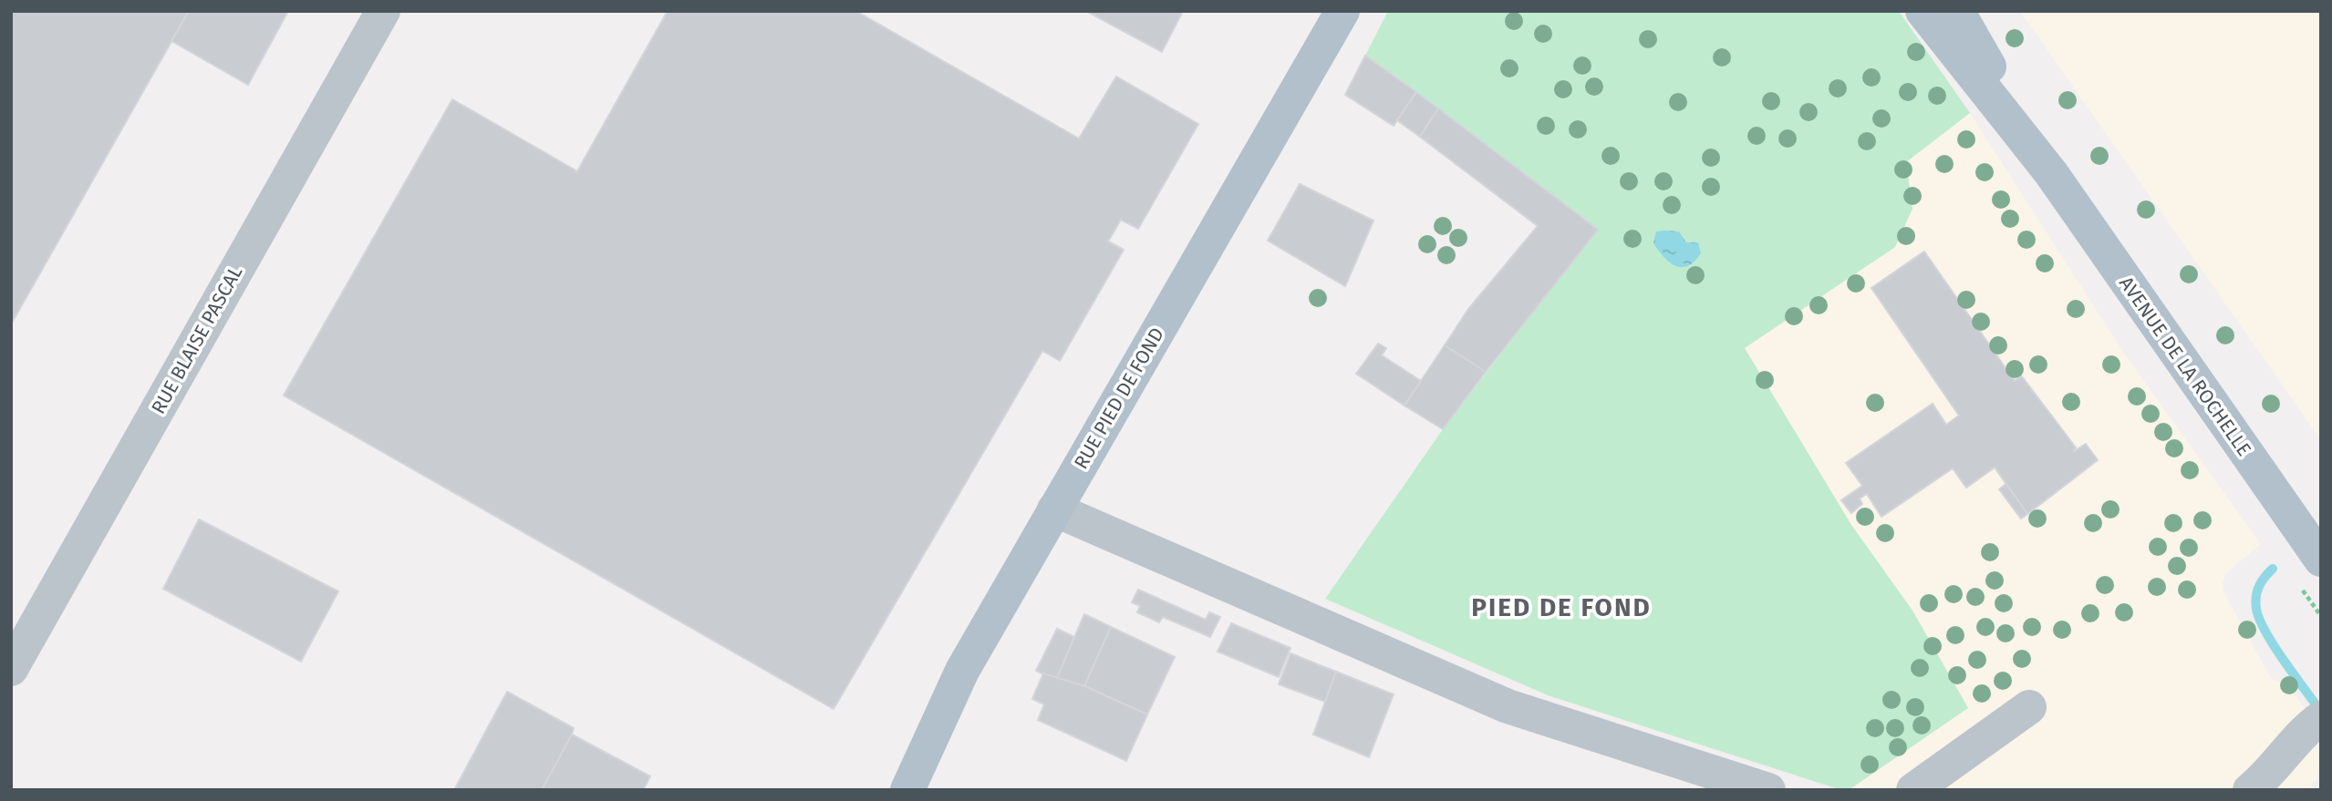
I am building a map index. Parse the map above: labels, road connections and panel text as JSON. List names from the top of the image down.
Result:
{
  "streets": {
    "main road": ["AVENUE DE LA ROCHELLE", "RUE PIED DE FOND"],
    "street": ["RUE BLAISE PASCAL"]
  },
  "districts": ["PIED DE FOND"]
}
